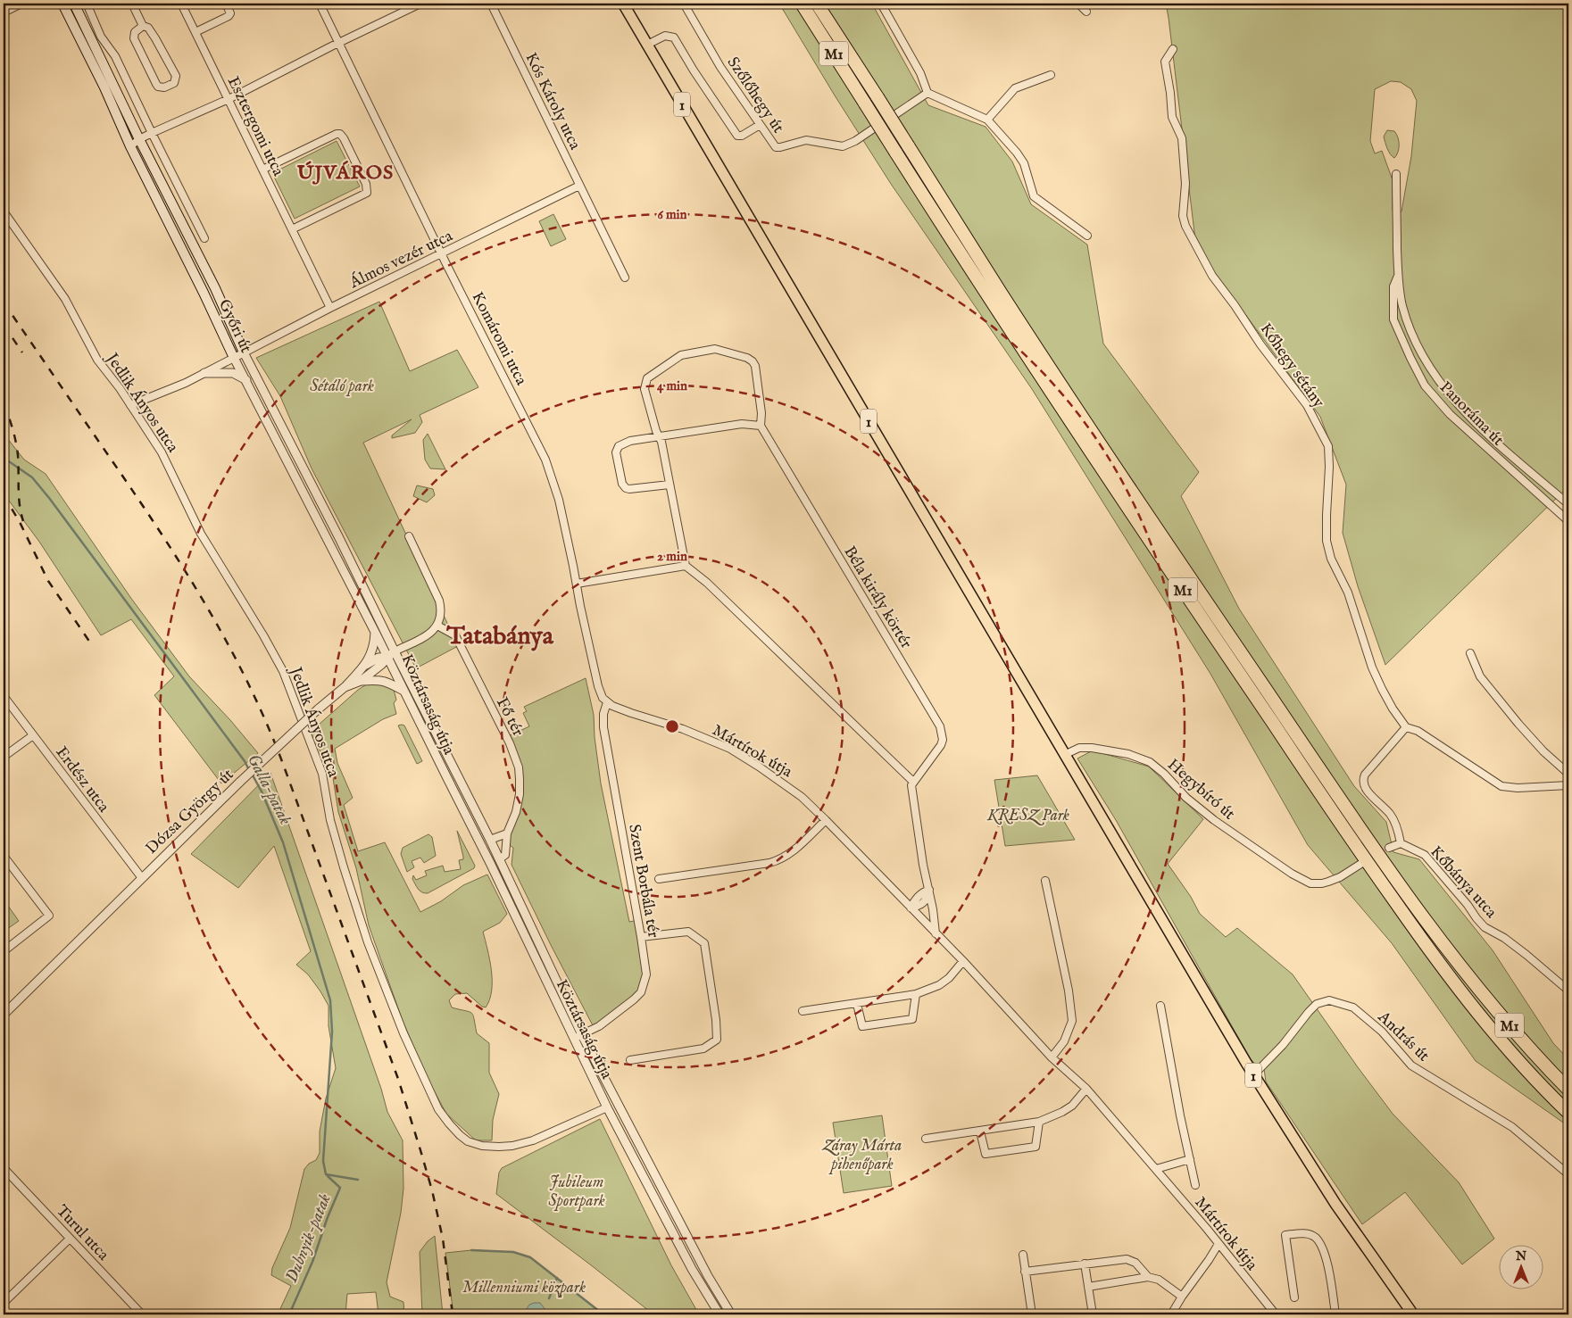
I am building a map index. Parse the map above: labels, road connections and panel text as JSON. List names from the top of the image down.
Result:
{
  "streets": {
    "highway": ["M1"],
    "main road": ["1", "Győri út"],
    "street": [
      "Szőlőhegy út",
      "Kós Károly utca",
      "Esztergomi utca",
      "Álmos vezér utca",
      "Komáromi utca",
      "Kőhegy sétány",
      "Jedlik Ányos utca",
      "Panoráma út",
      "Béla király körtér",
      "Köztársaság útja",
      "Fő tér",
      "Mártírok útja",
      "Erdész utca",
      "Hegybíró út",
      "Dózsa György út",
      "Szent Borbála tér",
      "Kőbánya utca",
      "András út",
      "Turul utca"
    ]
  },
  "crossings": [
    ["Kós Károly utca", "Álmos vezér utca"],
    ["1", "Hegybíró út"],
    ["1", "András út"],
    ["Esztergomi utca", "Álmos vezér utca"],
    ["Álmos vezér utca", "Győri út"],
    ["Álmos vezér utca", "Komáromi utca"],
    ["Álmos vezér utca", "Jedlik Ányos utca"],
    ["Győri út", "Köztársaság útja"],
    ["Győri út", "Dózsa György út"],
    ["Komáromi utca", "Mártírok útja"],
    ["Komáromi utca", "Szent Borbála tér"],
    ["Jedlik Ányos utca", "Köztársaság útja"],
    ["Köztársaság útja", "Fő tér"],
    ["Köztársaság útja", "Dózsa György út"],
    ["Köztársaság útja", "Szent Borbála tér"],
    ["Mártírok útja", "Szent Borbála tér"],
    ["Erdész utca", "Dózsa György út"]
  ],
  "districts": ["ÚJVÁROS", "Tatabánya"],
  "water": ["Galla-patak", "Dubnyik-patak"],
  "parks": [
    "Sétáló park",
    "KRESZ Park",
    "Záray Márta pihenőpark",
    "Jubileum Sportpark",
    "Millenniumi közpark"
  ],
  "north": "top",
  "rings": ["6 min", "4 min", "2 min"]
}
